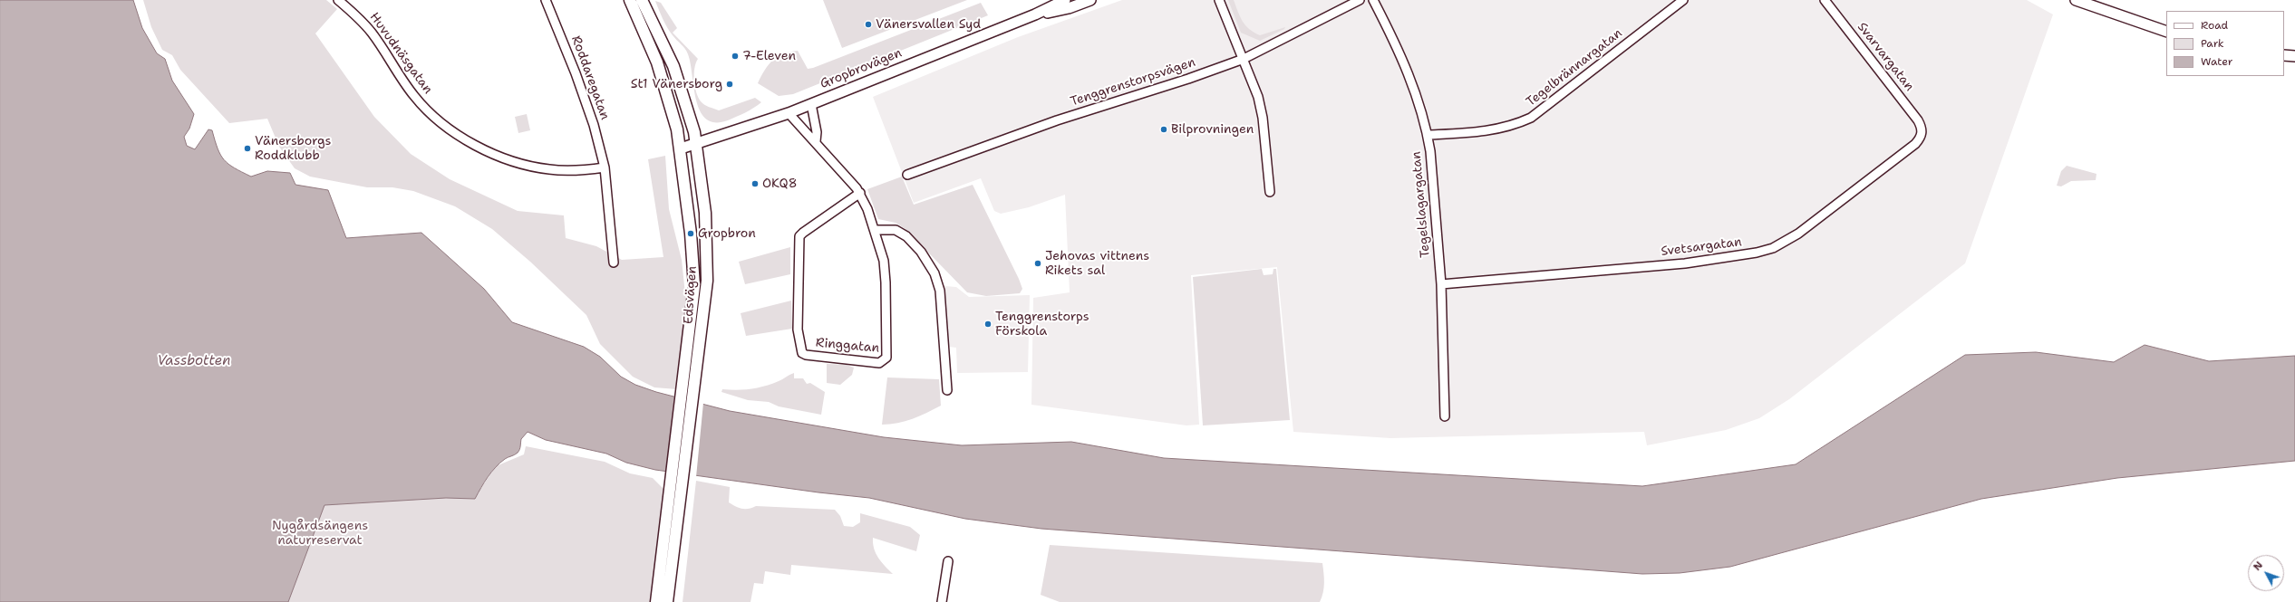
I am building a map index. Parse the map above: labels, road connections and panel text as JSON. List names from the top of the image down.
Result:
{
  "streets": {
    "main road": ["Edsvägen"],
    "street": [
      "Huvudnäsgatan",
      "Svarvargatan",
      "Tegelbrännargatan",
      "Gropbrovägen",
      "Roddaregatan",
      "Tenggrenstorpsvägen",
      "Tegelslagargatan",
      "Svetsargatan",
      "Ringgatan"
    ]
  },
  "crossings": [
    ["Huvudnäsgatan", "Roddaregatan"],
    ["Svarvargatan", "Svetsargatan"],
    ["Tegelbrännargatan", "Tegelslagargatan"],
    ["Gropbrovägen", "Edsvägen"],
    ["Gropbrovägen", "Ringgatan"],
    ["Tegelslagargatan", "Svetsargatan"]
  ],
  "water": ["Vassbotten"],
  "parks": ["Nygårdsängens naturreservat"],
  "places": [
    "Vänersvallen Syd",
    "7-Eleven",
    "St1 Vänersborg",
    "Bilprovningen",
    "Vänersborgs Roddklubb",
    "OKQ8",
    "Gropbron",
    "Jehovas vittnens Rikets sal",
    "Tenggrenstorps Förskola"
  ],
  "legend": ["Road", "Park", "Water"],
  "north": "top left"
}
